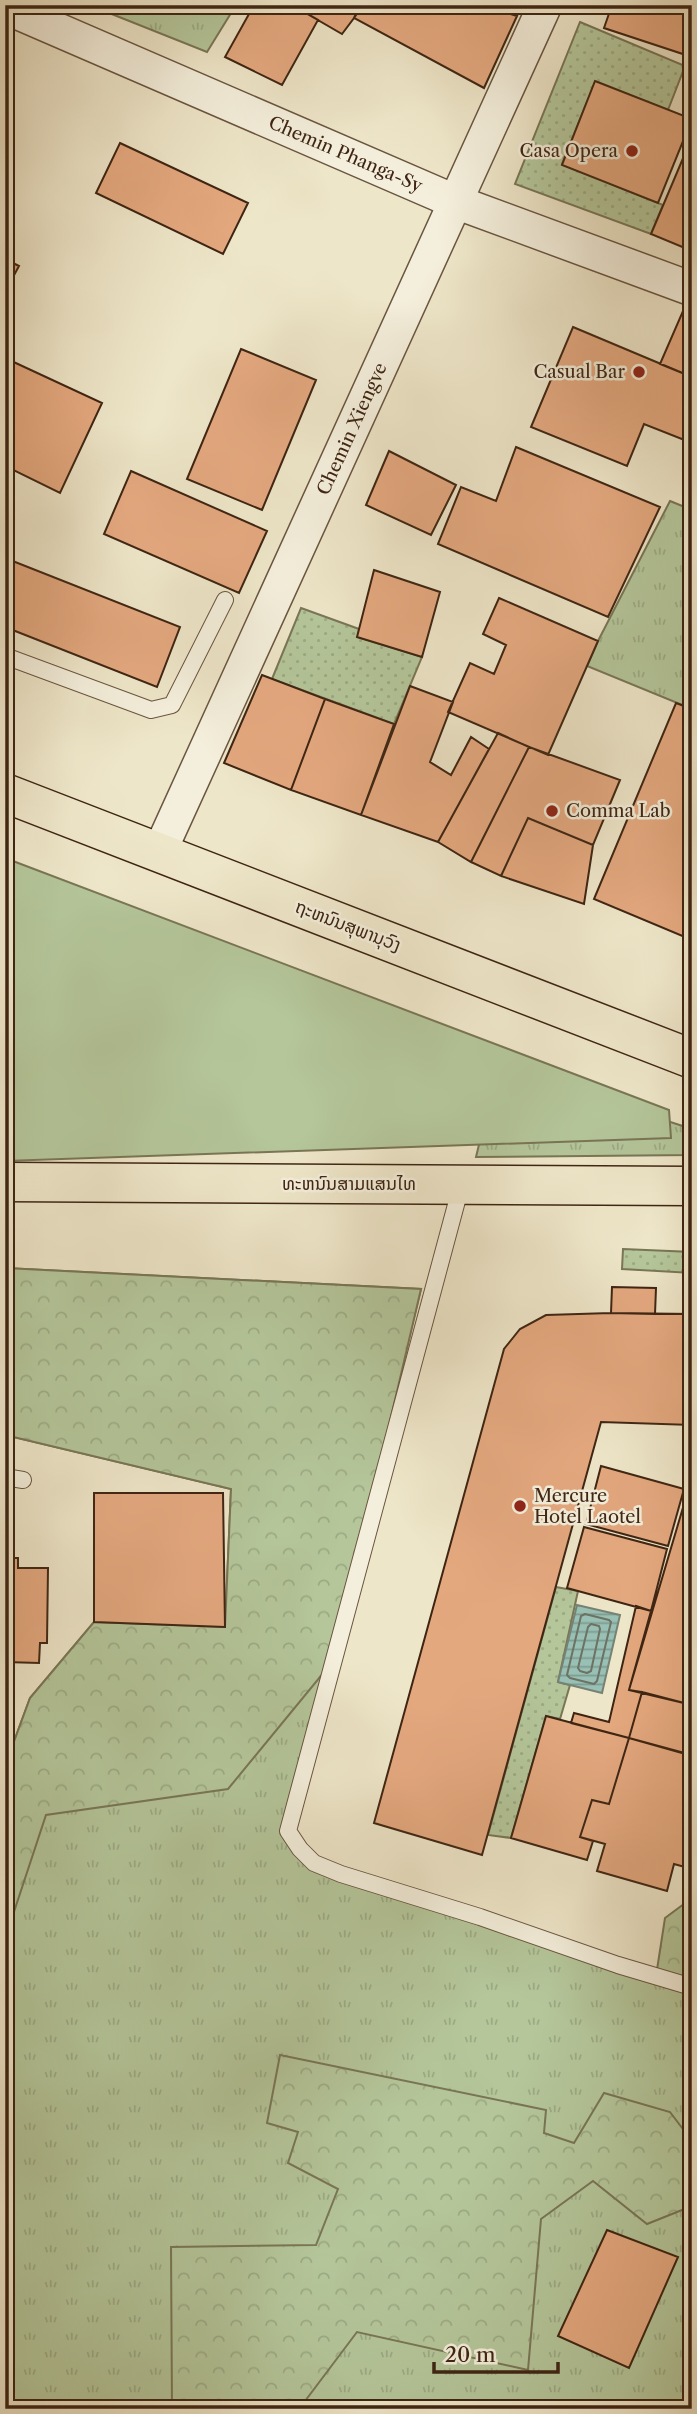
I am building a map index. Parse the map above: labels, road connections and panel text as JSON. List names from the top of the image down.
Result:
{
  "streets": {
    "highway": ["ຖະຫນົນສຸພານຸວົງ", "ທະຫນົນສາມແສນໄທ"],
    "street": ["Chemin Phanga-Sy", "Chemin Xiengve"]
  },
  "crossings": [
    ["Chemin Phanga-Sy", "Chemin Xiengve"],
    ["Chemin Xiengve", "ຖະຫນົນສຸພານຸວົງ"]
  ],
  "places": [
    "Casa Opera",
    "Casual Bar",
    "Comma Lab",
    "Mercure Hotel Laotel"
  ],
  "scale_bar": "20 m"
}
